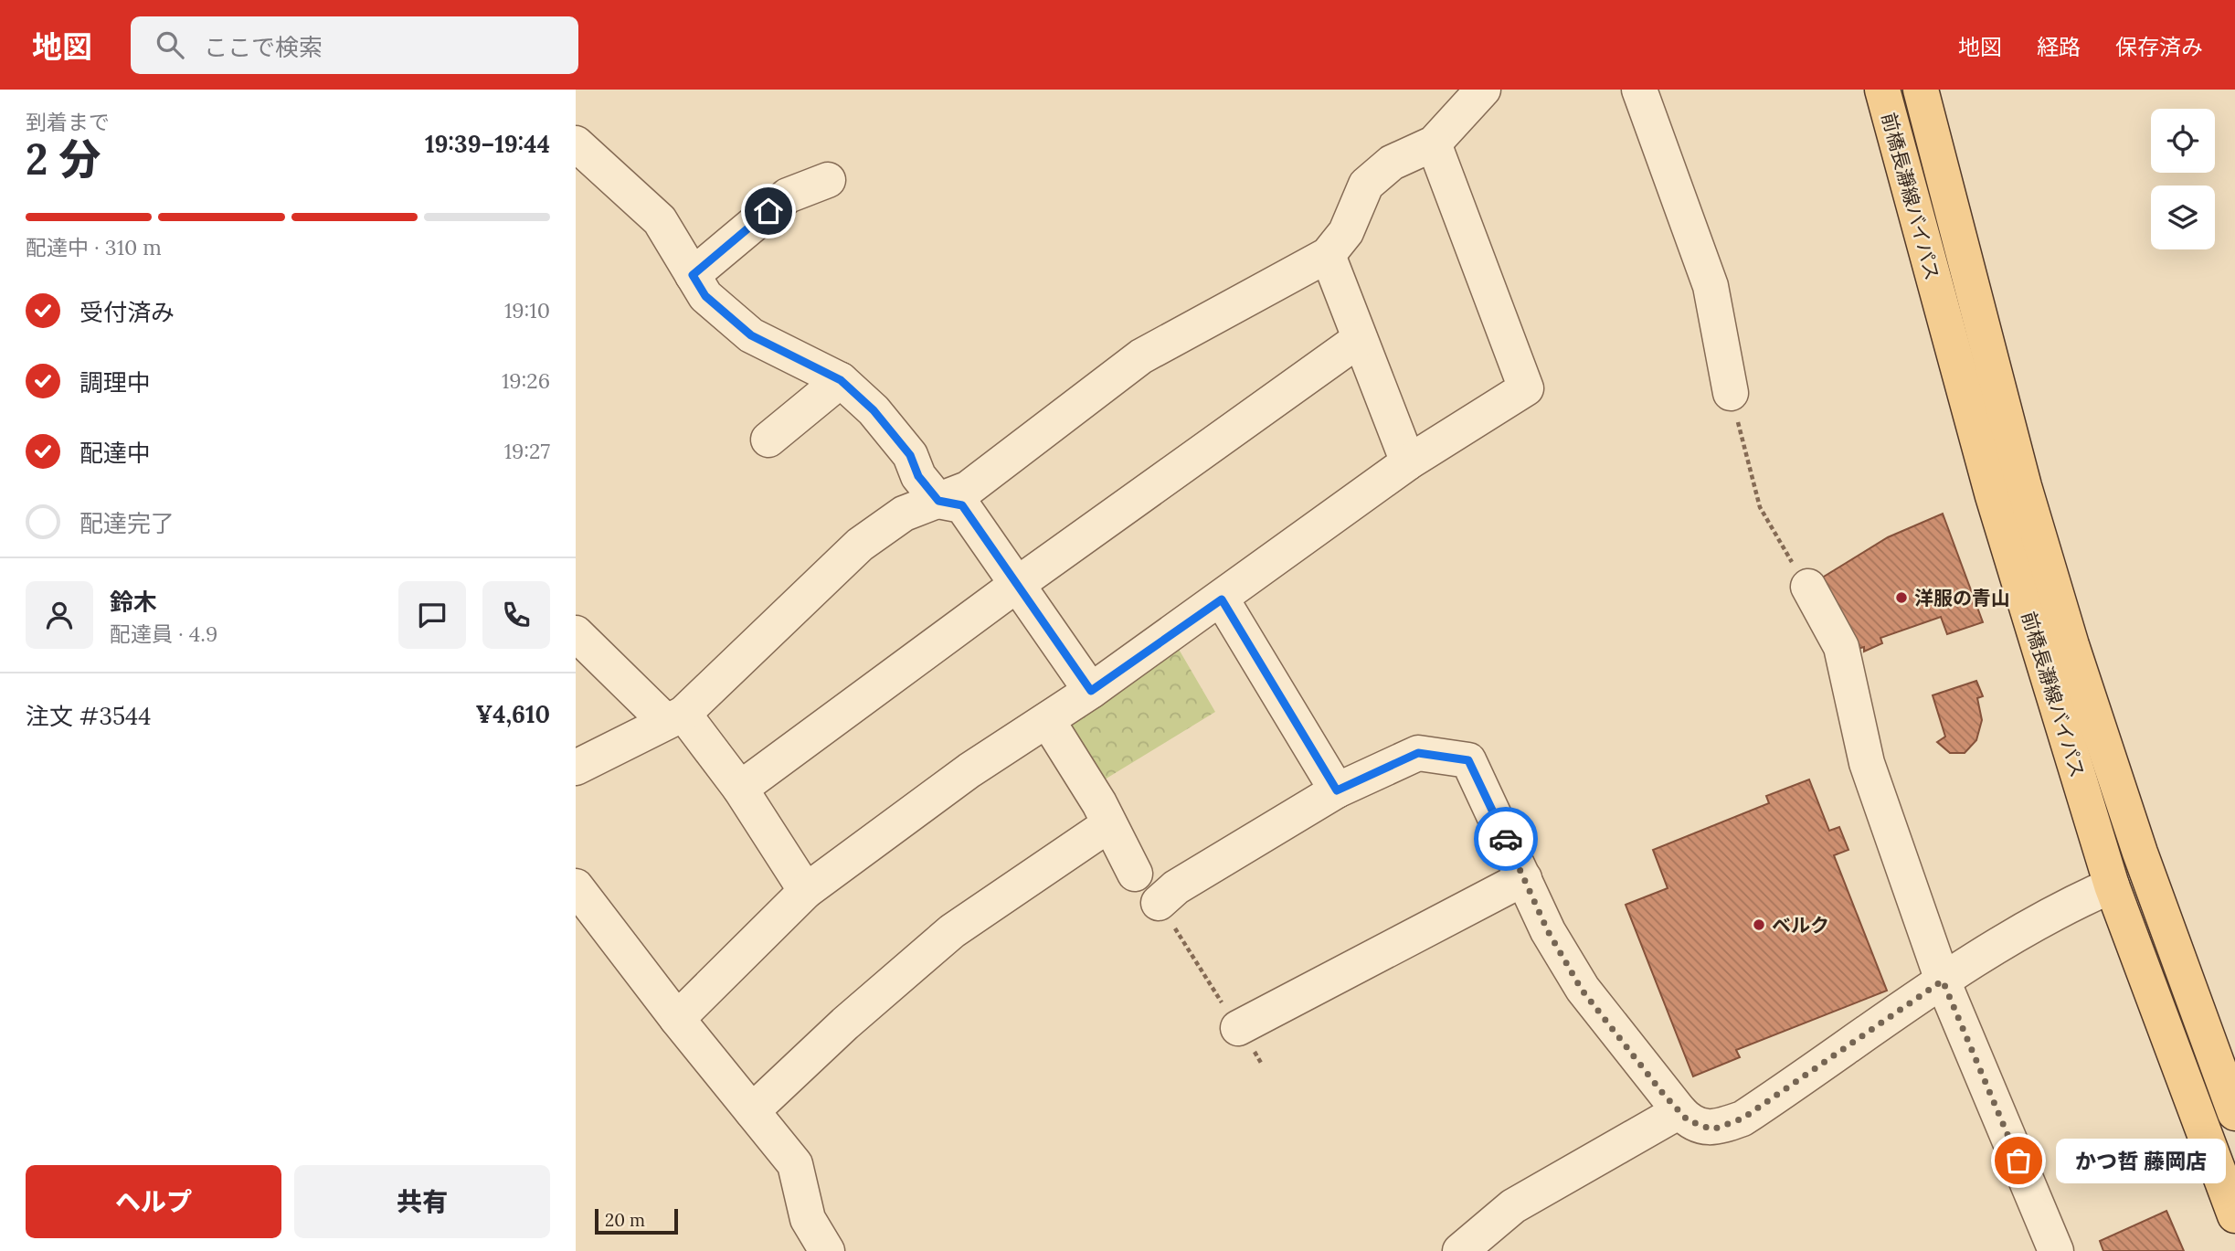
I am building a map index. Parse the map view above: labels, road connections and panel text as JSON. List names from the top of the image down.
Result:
{
  "streets": {
    "main road": ["前橋長瀞線バイパス"]
  },
  "places": ["洋服の青山", "ベルク", "かつ哲 藤岡店"],
  "scale_bar": "20 m",
  "page": {
    "header": "地図",
    "search": "ここで検索",
    "nav": ["地図", "経路", "保存済み"],
    "heading": ["2 分", "到着まで", "19:39–19:44"],
    "panel": [
      "鈴木",
      "配達員 · 4.9",
      "注文 #3544",
      "¥4,610"
    ],
    "bar": "配達中 · 310 m",
    "list": [
      ["受付済み", "19:10"],
      ["調理中", "19:26"],
      ["配達中", "19:27"],
      "配達完了"
    ],
    "bubble": "かつ哲 藤岡店",
    "buttons": ["ヘルプ", "共有"],
    "scale": "20 m"
  }
}
